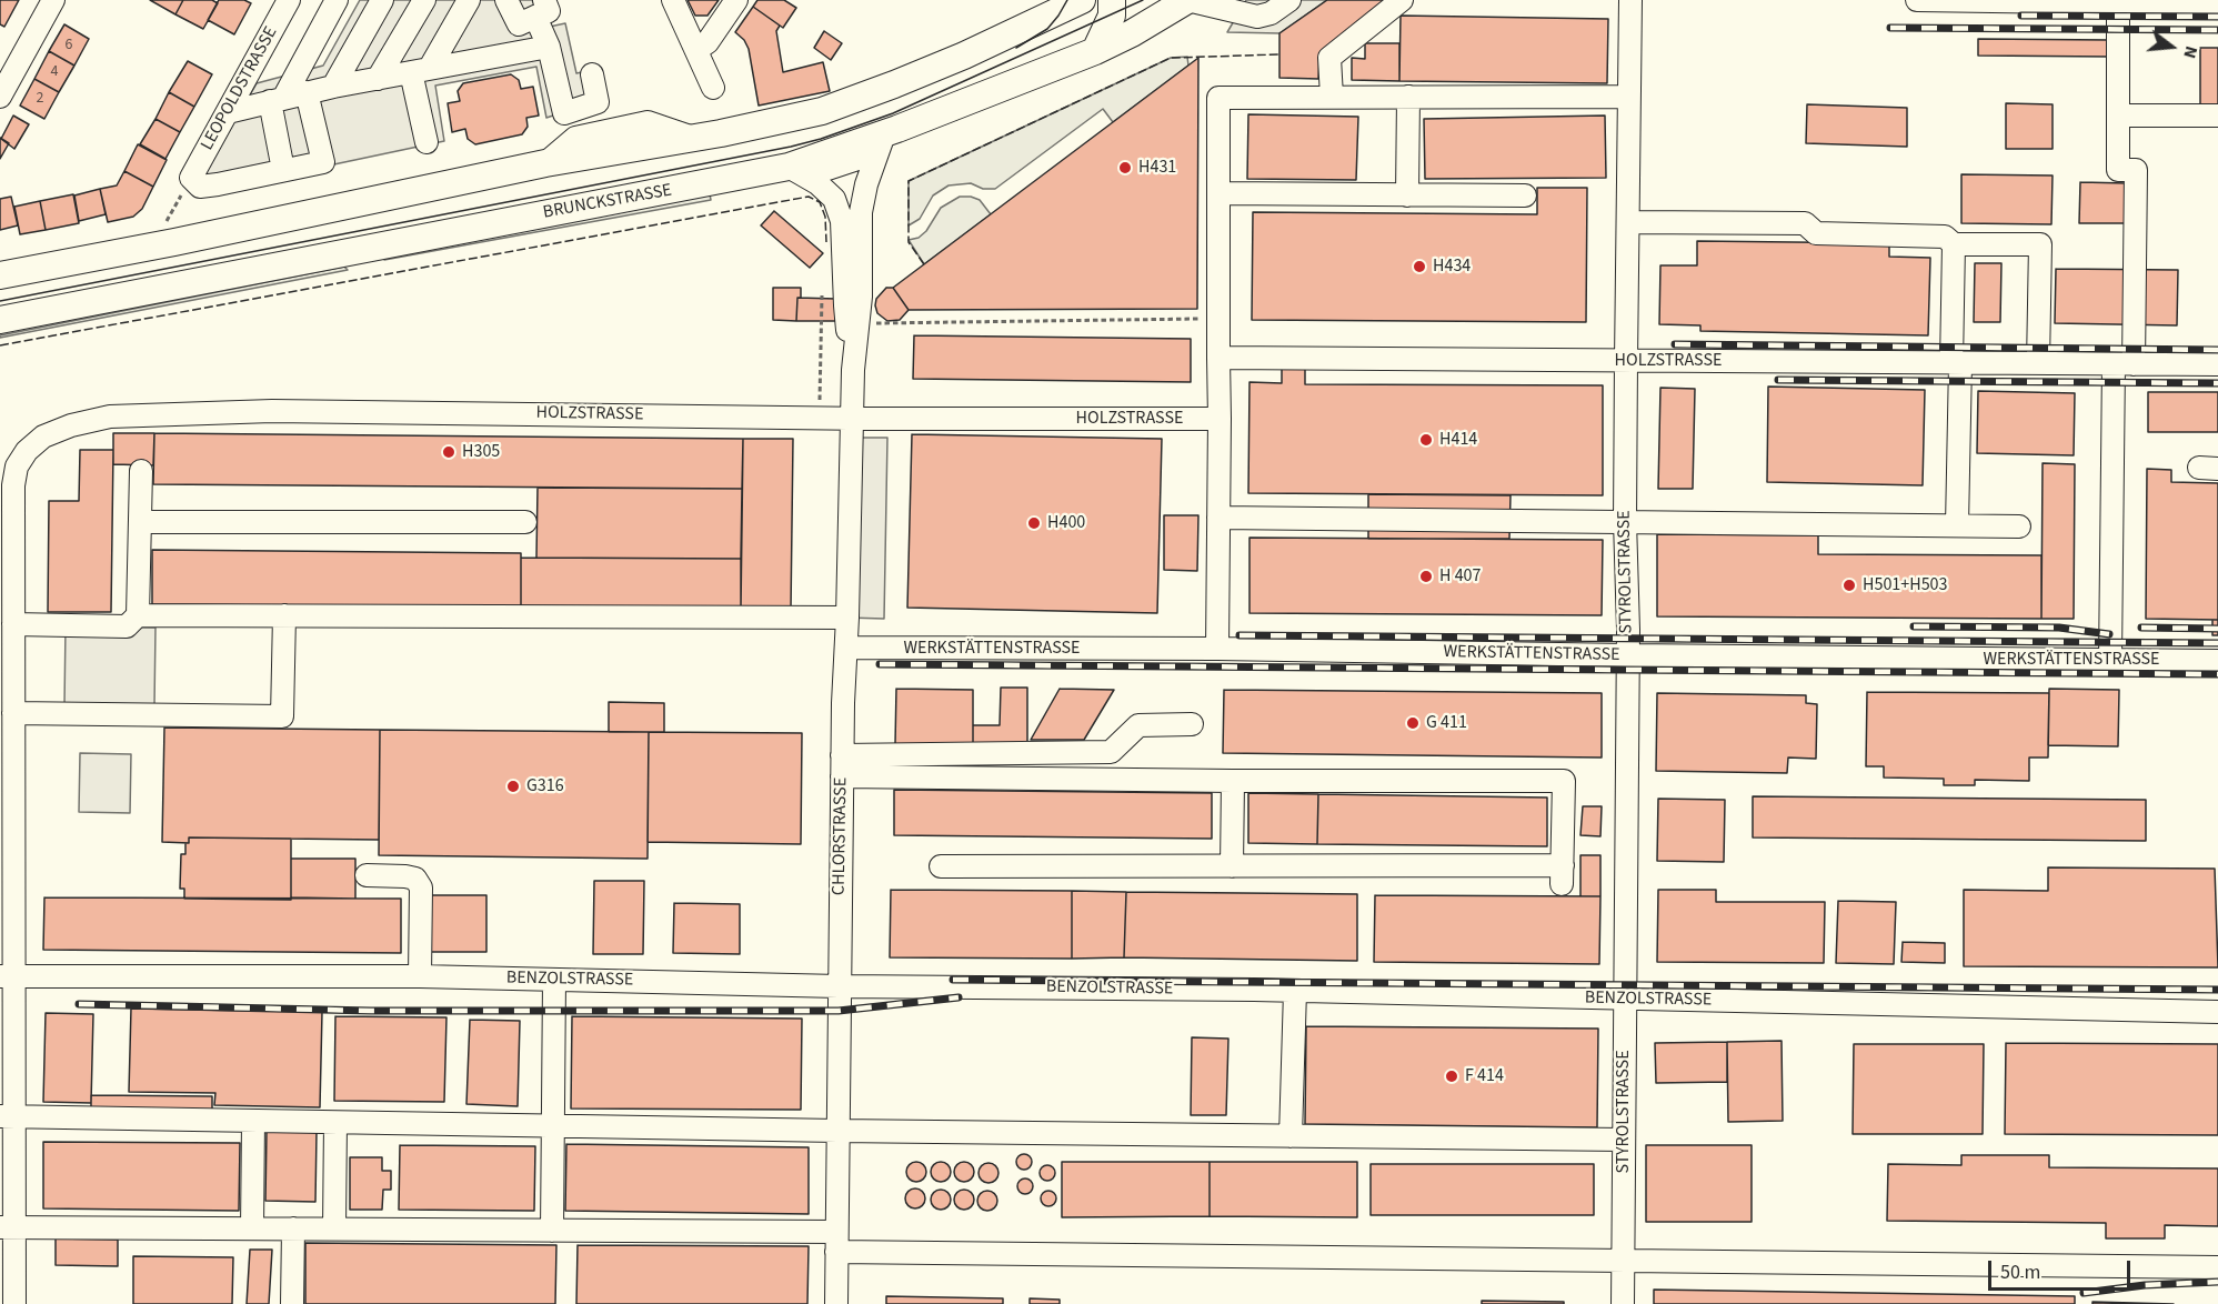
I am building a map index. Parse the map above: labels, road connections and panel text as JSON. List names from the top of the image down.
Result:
{
  "streets": {
    "main road": ["BRUNCKSTRASSE"],
    "street": [
      "LEOPOLDSTRASSE",
      "HOLZSTRASSE",
      "STYROLSTRASSE",
      "WERKSTÄTTENSTRASSE",
      "CHLORSTRASSE",
      "BENZOLSTRASSE"
    ]
  },
  "crossings": [
    ["HOLZSTRASSE", "STYROLSTRASSE"],
    ["HOLZSTRASSE", "CHLORSTRASSE"],
    ["HOLZSTRASSE", "BENZOLSTRASSE"],
    ["STYROLSTRASSE", "WERKSTÄTTENSTRASSE"],
    ["STYROLSTRASSE", "BENZOLSTRASSE"],
    ["WERKSTÄTTENSTRASSE", "CHLORSTRASSE"],
    ["CHLORSTRASSE", "BENZOLSTRASSE"]
  ],
  "places": [
    "H431",
    "H434",
    "H414",
    "H305",
    "H400",
    "H 407",
    "H501+H503",
    "G 411",
    "G316",
    "F 414"
  ],
  "house_numbers": ["6", "4", "2"],
  "scale_bar": "50 m",
  "north": "right"
}
